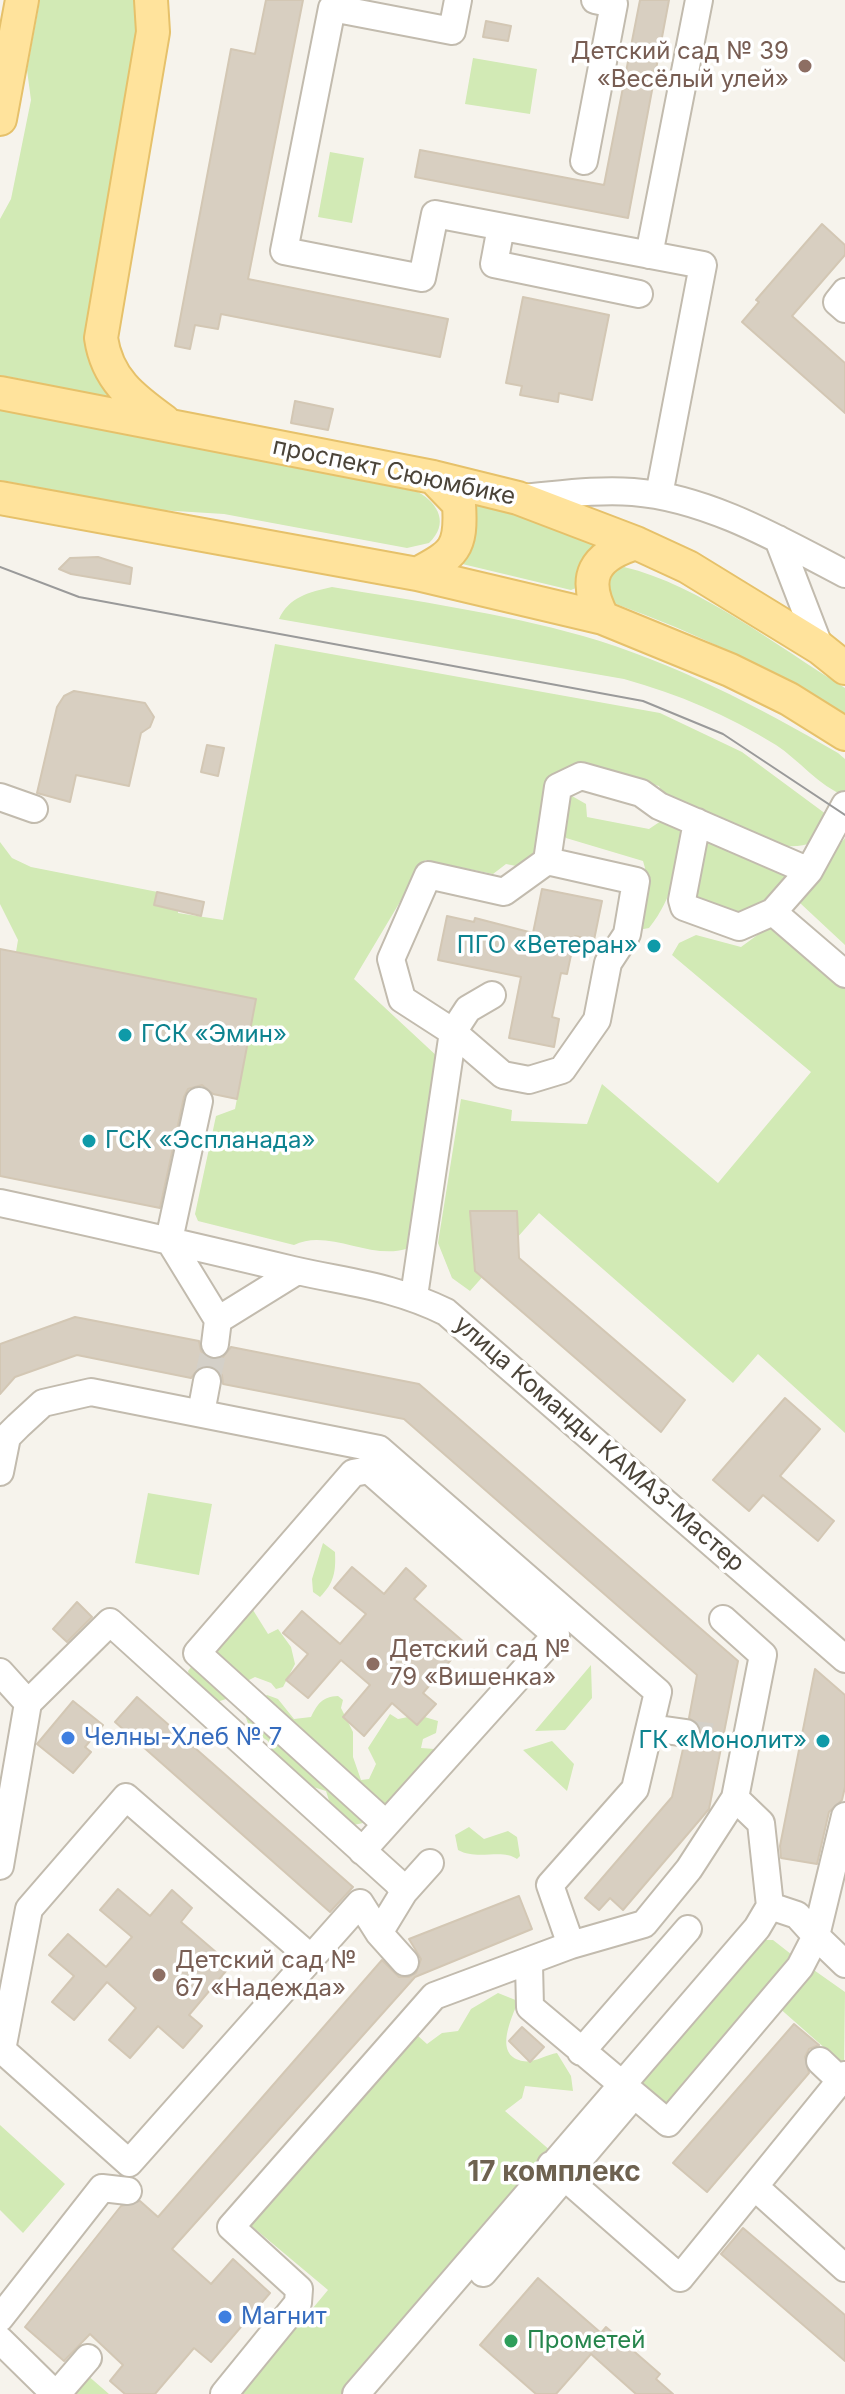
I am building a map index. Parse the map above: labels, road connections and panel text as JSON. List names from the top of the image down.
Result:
{
  "streets": {
    "main road": ["проспект Сююмбике"],
    "street": ["улица Команды КАМАЗ-Мастер"]
  },
  "districts": ["17 комплекс"],
  "places": [
    "Детский сад № 39 «Весёлый улей»",
    "ПГО «Ветеран»",
    "ГСК «Эмин»",
    "ГСК «Эспланада»",
    "Детский сад № 79 «Вишенка»",
    "Челны-Хлеб № 7",
    "ГК «Монолит»",
    "Детский сад № 67 «Надежда»",
    "Магнит",
    "Прометей"
  ]
}
